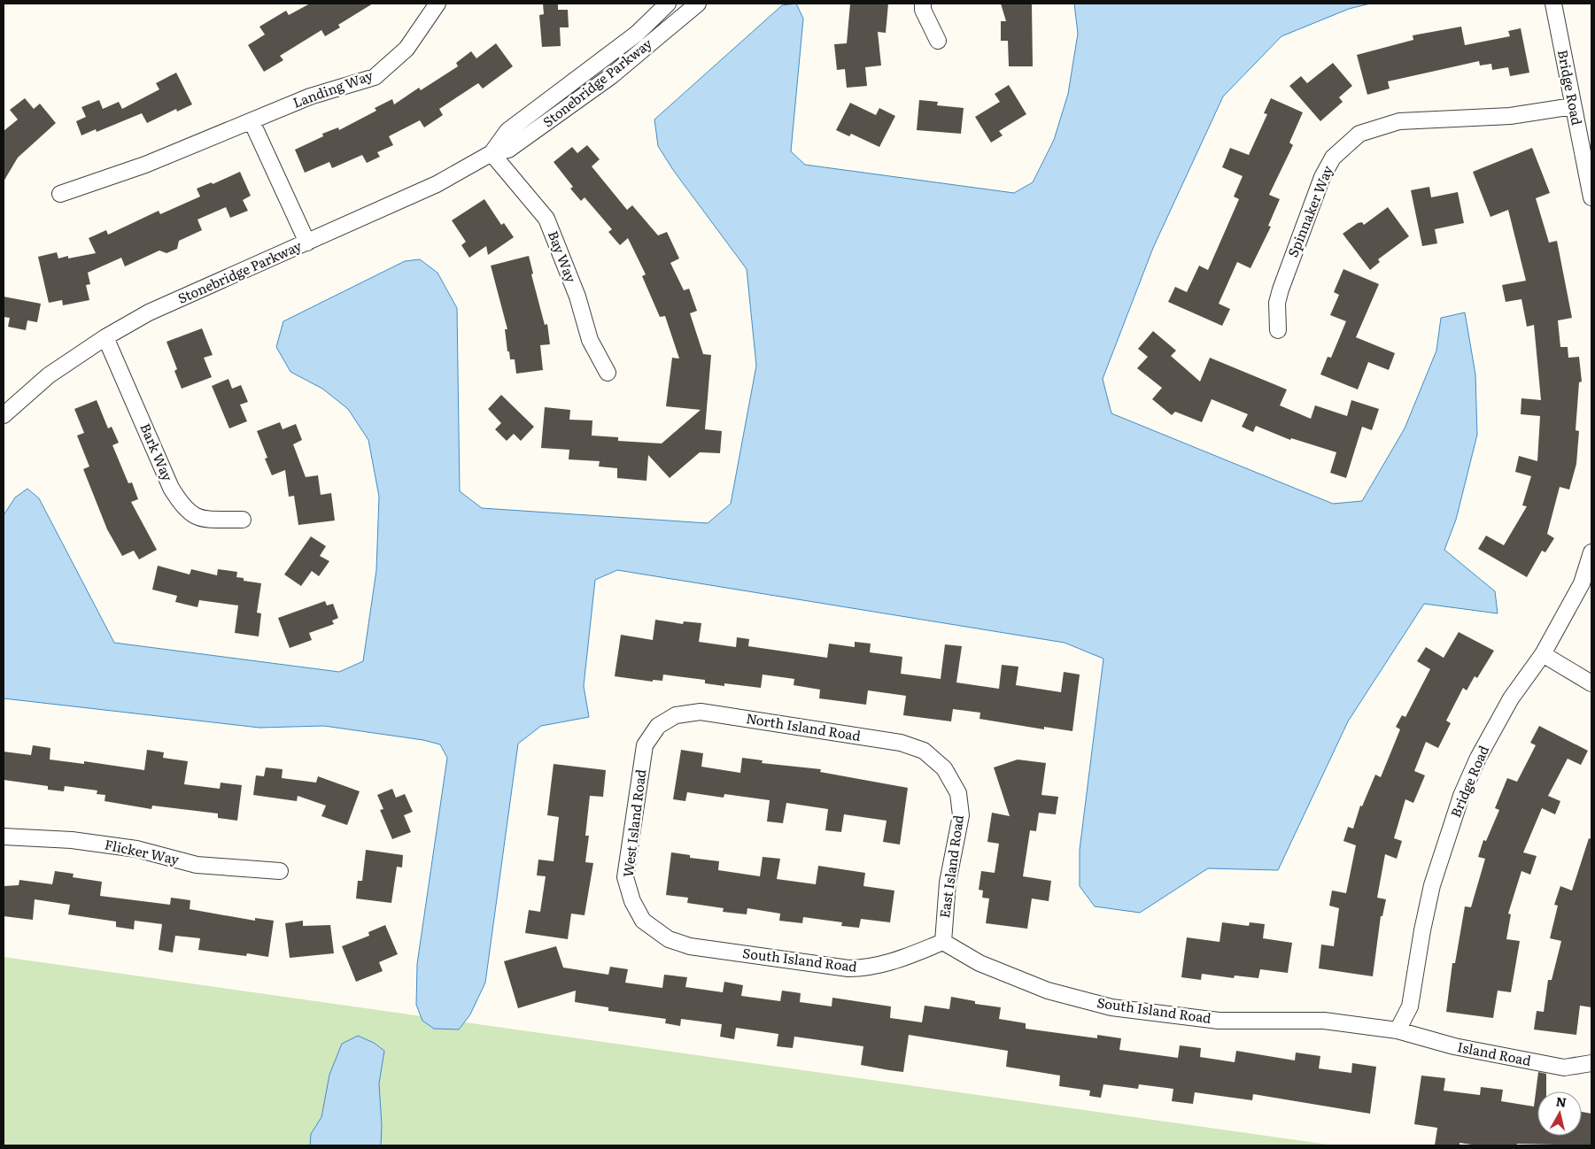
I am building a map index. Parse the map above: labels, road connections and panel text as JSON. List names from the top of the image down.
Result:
{
  "streets": {
    "street": [
      "Stonebridge Parkway",
      "Bridge Road",
      "Landing Way",
      "Spinnaker Way",
      "Bay Way",
      "Bark Way",
      "North Island Road",
      "West Island Road",
      "Flicker Way",
      "East Island Road",
      "South Island Road",
      "Island Road"
    ]
  },
  "crossings": [
    ["Stonebridge Parkway", "Bay Way"],
    ["Stonebridge Parkway", "Bark Way"],
    ["Bridge Road", "Spinnaker Way"],
    ["Bridge Road", "South Island Road"],
    ["Bridge Road", "Island Road"],
    ["North Island Road", "West Island Road"],
    ["North Island Road", "East Island Road"],
    ["West Island Road", "South Island Road"],
    ["East Island Road", "South Island Road"],
    ["South Island Road", "Island Road"]
  ],
  "north": "top"
}
